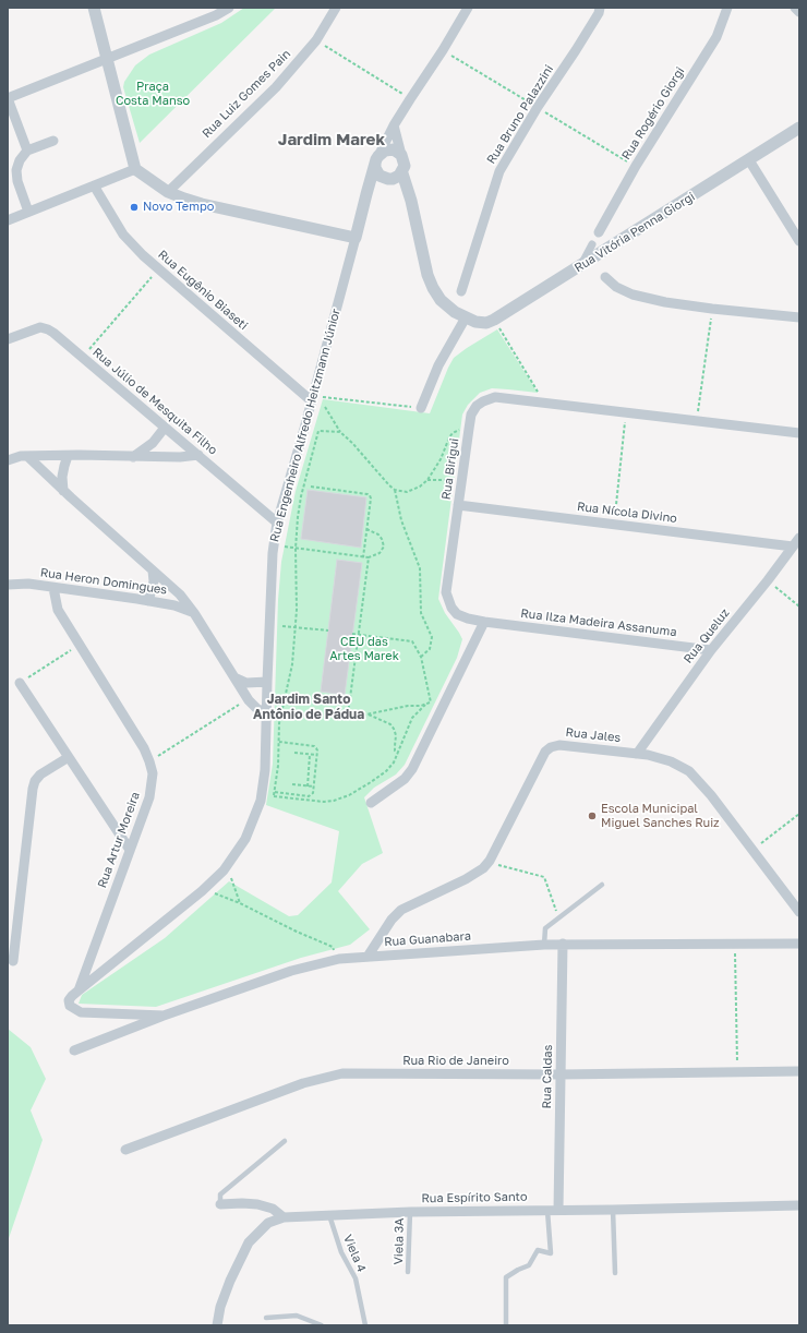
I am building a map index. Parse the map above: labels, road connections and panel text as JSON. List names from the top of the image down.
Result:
{
  "streets": {
    "street": [
      "Rua Luiz Gomes Pain",
      "Rua Rogério Giorgi",
      "Rua Bruno Palazzini",
      "Rua Vitória Penna Giorgi",
      "Rua Eugênio Biaseti",
      "Rua Júlio de Mesquita Filho",
      "Rua Engenheiro Alfredo Heitzmann Júnior",
      "Rua Birigui",
      "Rua Nícola Divino",
      "Rua Heron Domingues",
      "Rua Ilza Madeira Assanuma",
      "Rua Queluz",
      "Rua Jales",
      "Rua Artur Moreira",
      "Rua Guanabara",
      "Rua Rio de Janeiro",
      "Rua Caldas",
      "Rua Espírito Santo"
    ],
    "lane": ["Viela 3A", "Viela 4"]
  },
  "crossings": [
    ["Rua Vitória Penna Giorgi", "Rua Engenheiro Alfredo Heitzmann Júnior"],
    ["Rua Eugênio Biaseti", "Rua Engenheiro Alfredo Heitzmann Júnior"],
    ["Rua Júlio de Mesquita Filho", "Rua Engenheiro Alfredo Heitzmann Júnior"],
    ["Rua Engenheiro Alfredo Heitzmann Júnior", "Rua Artur Moreira"],
    ["Rua Engenheiro Alfredo Heitzmann Júnior", "Rua Guanabara"],
    ["Rua Birigui", "Rua Nícola Divino"],
    ["Rua Birigui", "Rua Ilza Madeira Assanuma"],
    ["Rua Nícola Divino", "Rua Queluz"],
    ["Rua Heron Domingues", "Rua Artur Moreira"],
    ["Rua Ilza Madeira Assanuma", "Rua Queluz"],
    ["Rua Queluz", "Rua Jales"],
    ["Rua Jales", "Rua Guanabara"],
    ["Rua Guanabara", "Rua Caldas"],
    ["Rua Rio de Janeiro", "Rua Caldas"],
    ["Rua Caldas", "Rua Espírito Santo"],
    ["Rua Espírito Santo", "Viela 3A"],
    ["Rua Espírito Santo", "Viela 4"]
  ],
  "districts": ["Jardim Marek", "Jardim Santo Antônio de Pádua"],
  "parks": ["Praça Costa Manso", "CEU das Artes Marek"],
  "places": ["Novo Tempo", "Escola Municipal Miguel Sanches Ruiz"]
}
